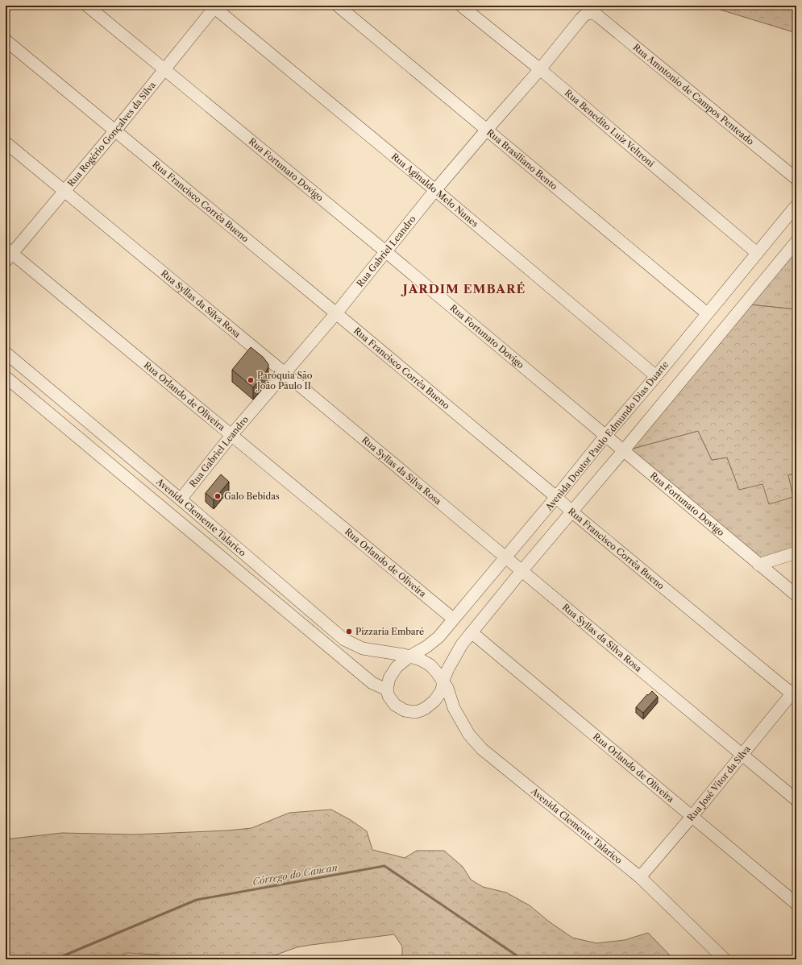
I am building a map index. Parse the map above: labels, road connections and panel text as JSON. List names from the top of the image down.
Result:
{
  "streets": {
    "street": [
      "Rua Amntonio de Campos Penteado",
      "Rua Benedito Luiz Veltroni",
      "Rua Rogério Gonçalves da Silva",
      "Rua Brasiliano Bento",
      "Rua Fortunato Dovigo",
      "Rua Aginaldo Melo Nunes",
      "Rua Francisco Corrêa Bueno",
      "Rua Gabriel Leandro",
      "Rua Syllas da Silva Rosa",
      "Rua Orlando de Oliveira",
      "Avenida Doutor Paulo Edmundo Dias Duarte",
      "Avenida Clemente Talarico",
      "Rua José Vítor da Silva"
    ]
  },
  "crossings": [
    ["Rua Amntonio de Campos Penteado", "Rua Gabriel Leandro"],
    ["Rua Benedito Luiz Veltroni", "Rua Gabriel Leandro"],
    ["Rua Benedito Luiz Veltroni", "Avenida Doutor Paulo Edmundo Dias Duarte"],
    ["Rua Rogério Gonçalves da Silva", "Rua Fortunato Dovigo"],
    ["Rua Rogério Gonçalves da Silva", "Rua Aginaldo Melo Nunes"],
    ["Rua Rogério Gonçalves da Silva", "Rua Francisco Corrêa Bueno"],
    ["Rua Rogério Gonçalves da Silva", "Rua Syllas da Silva Rosa"],
    ["Rua Rogério Gonçalves da Silva", "Rua Orlando de Oliveira"],
    ["Rua Brasiliano Bento", "Rua Gabriel Leandro"],
    ["Rua Brasiliano Bento", "Avenida Doutor Paulo Edmundo Dias Duarte"],
    ["Rua Fortunato Dovigo", "Rua Gabriel Leandro"],
    ["Rua Fortunato Dovigo", "Avenida Doutor Paulo Edmundo Dias Duarte"],
    ["Rua Aginaldo Melo Nunes", "Rua Gabriel Leandro"],
    ["Rua Aginaldo Melo Nunes", "Avenida Doutor Paulo Edmundo Dias Duarte"],
    ["Rua Francisco Corrêa Bueno", "Rua Gabriel Leandro"],
    ["Rua Francisco Corrêa Bueno", "Avenida Doutor Paulo Edmundo Dias Duarte"],
    ["Rua Francisco Corrêa Bueno", "Rua José Vítor da Silva"],
    ["Rua Gabriel Leandro", "Rua Syllas da Silva Rosa"],
    ["Rua Gabriel Leandro", "Rua Orlando de Oliveira"],
    ["Rua Gabriel Leandro", "Avenida Clemente Talarico"],
    ["Rua Syllas da Silva Rosa", "Avenida Doutor Paulo Edmundo Dias Duarte"],
    ["Rua Syllas da Silva Rosa", "Rua José Vítor da Silva"],
    ["Rua Orlando de Oliveira", "Avenida Doutor Paulo Edmundo Dias Duarte"],
    ["Rua Orlando de Oliveira", "Rua José Vítor da Silva"],
    ["Avenida Doutor Paulo Edmundo Dias Duarte", "Avenida Clemente Talarico"],
    ["Avenida Clemente Talarico", "Rua José Vítor da Silva"]
  ],
  "districts": ["JARDIM EMBARÉ"],
  "water": ["Córrego do Cancan"],
  "places": ["Paróquia São João Paulo II", "Galo Bebidas", "Pizzaria Embaré"]
}
